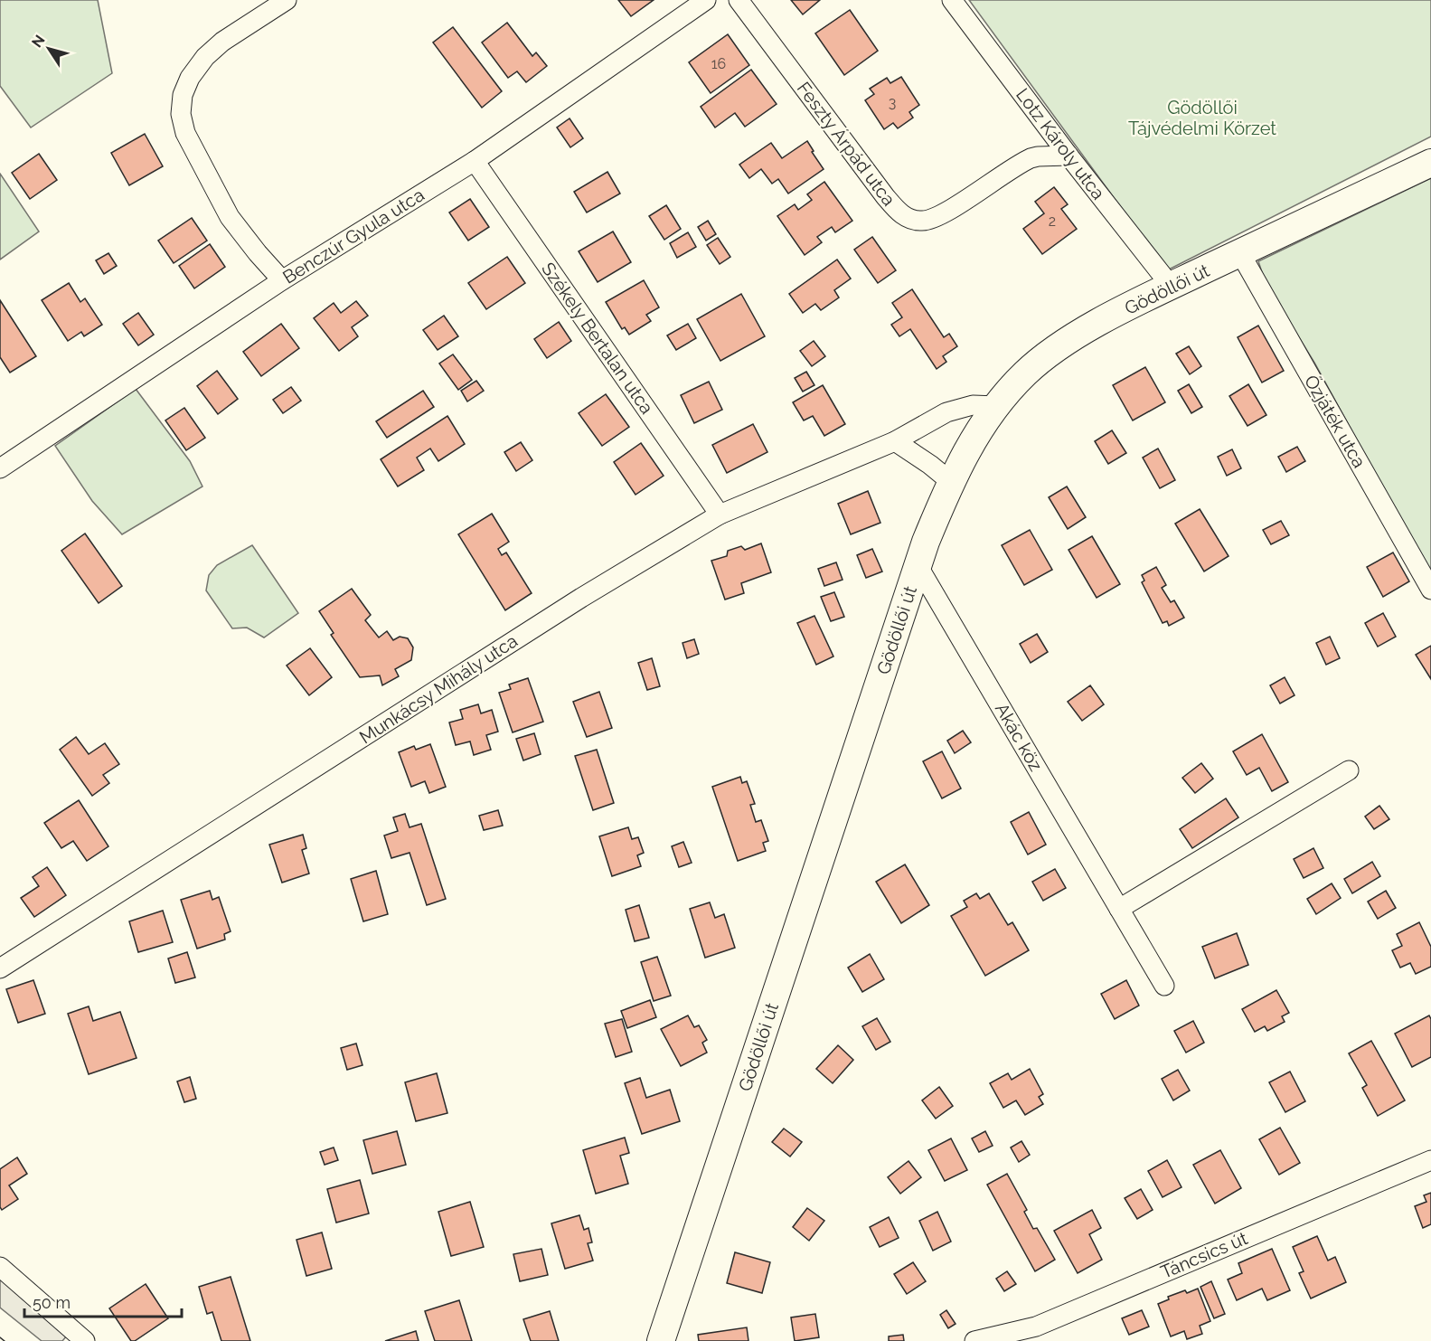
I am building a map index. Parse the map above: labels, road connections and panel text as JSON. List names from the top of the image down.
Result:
{
  "streets": {
    "main road": ["Gödöllői út"],
    "street": [
      "Feszty Árpád utca",
      "Lotz Károly utca",
      "Benczúr Gyula utca",
      "Székely Bertalan utca",
      "Őzjáték utca",
      "Munkácsy Mihály utca",
      "Akác köz",
      "Táncsics út"
    ]
  },
  "crossings": [
    ["Feszty Árpád utca", "Lotz Károly utca"],
    ["Lotz Károly utca", "Gödöllői út"],
    ["Benczúr Gyula utca", "Székely Bertalan utca"],
    ["Gödöllői út", "Őzjáték utca"],
    ["Gödöllői út", "Munkácsy Mihály utca"],
    ["Gödöllői út", "Akác köz"],
    ["Székely Bertalan utca", "Munkácsy Mihály utca"]
  ],
  "parks": ["Gödöllői Tájvédelmi Körzet"],
  "house_numbers": ["16", "3", "2"],
  "scale_bar": "50 m",
  "north": "top left"
}
